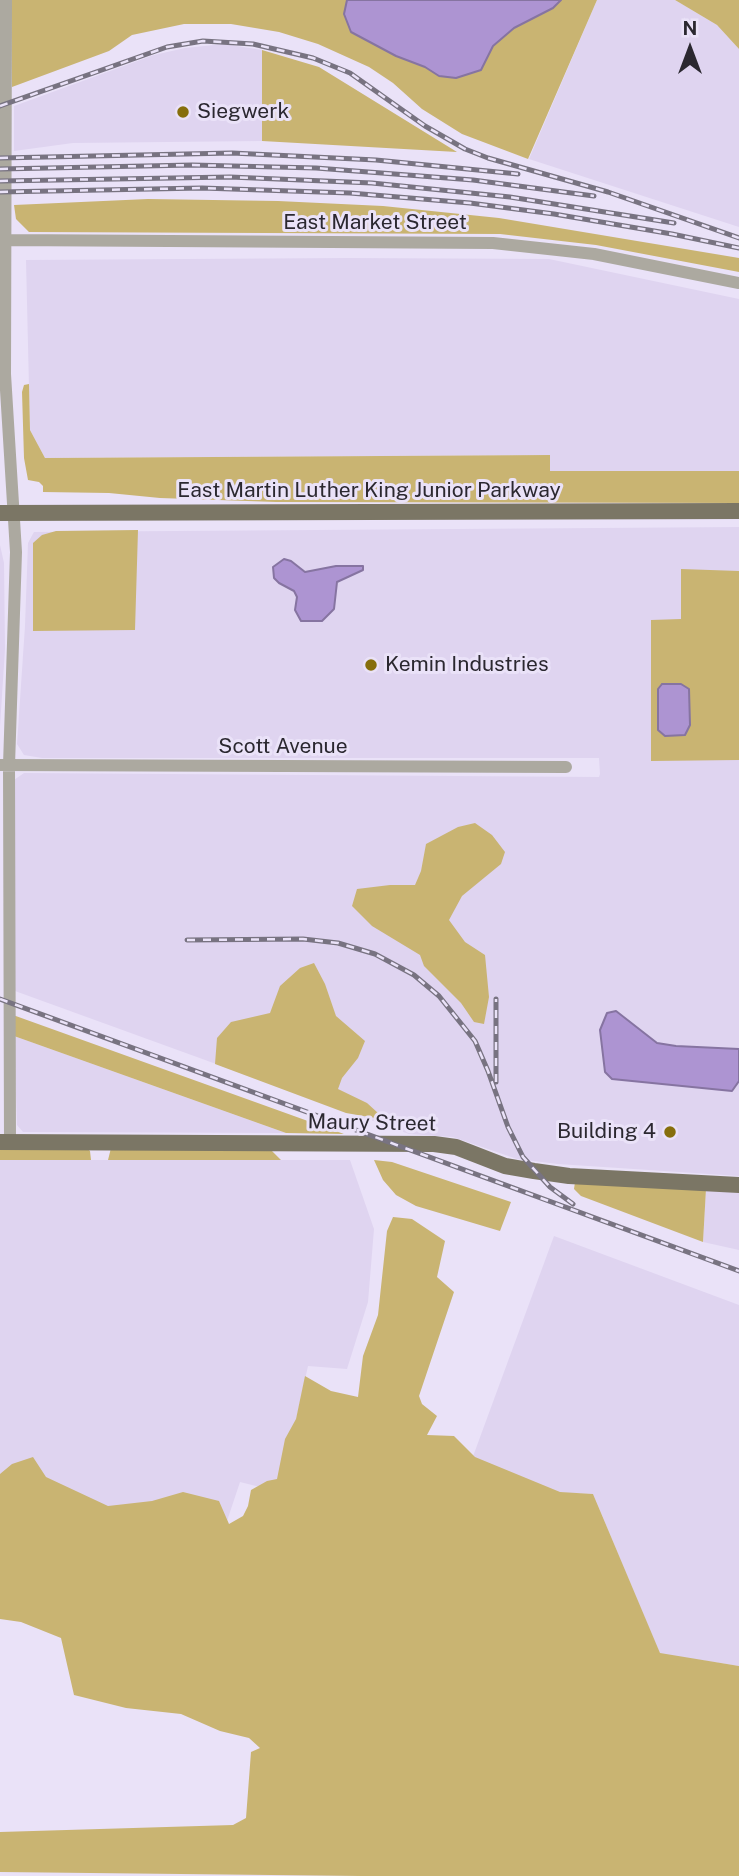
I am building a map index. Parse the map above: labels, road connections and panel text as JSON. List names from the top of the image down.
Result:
{
  "streets": {
    "main road": ["East Martin Luther King Junior Parkway", "Maury Street"],
    "street": ["East Market Street", "Scott Avenue"]
  },
  "places": ["Siegwerk", "Kemin Industries", "Building 4"],
  "north": "top"
}
